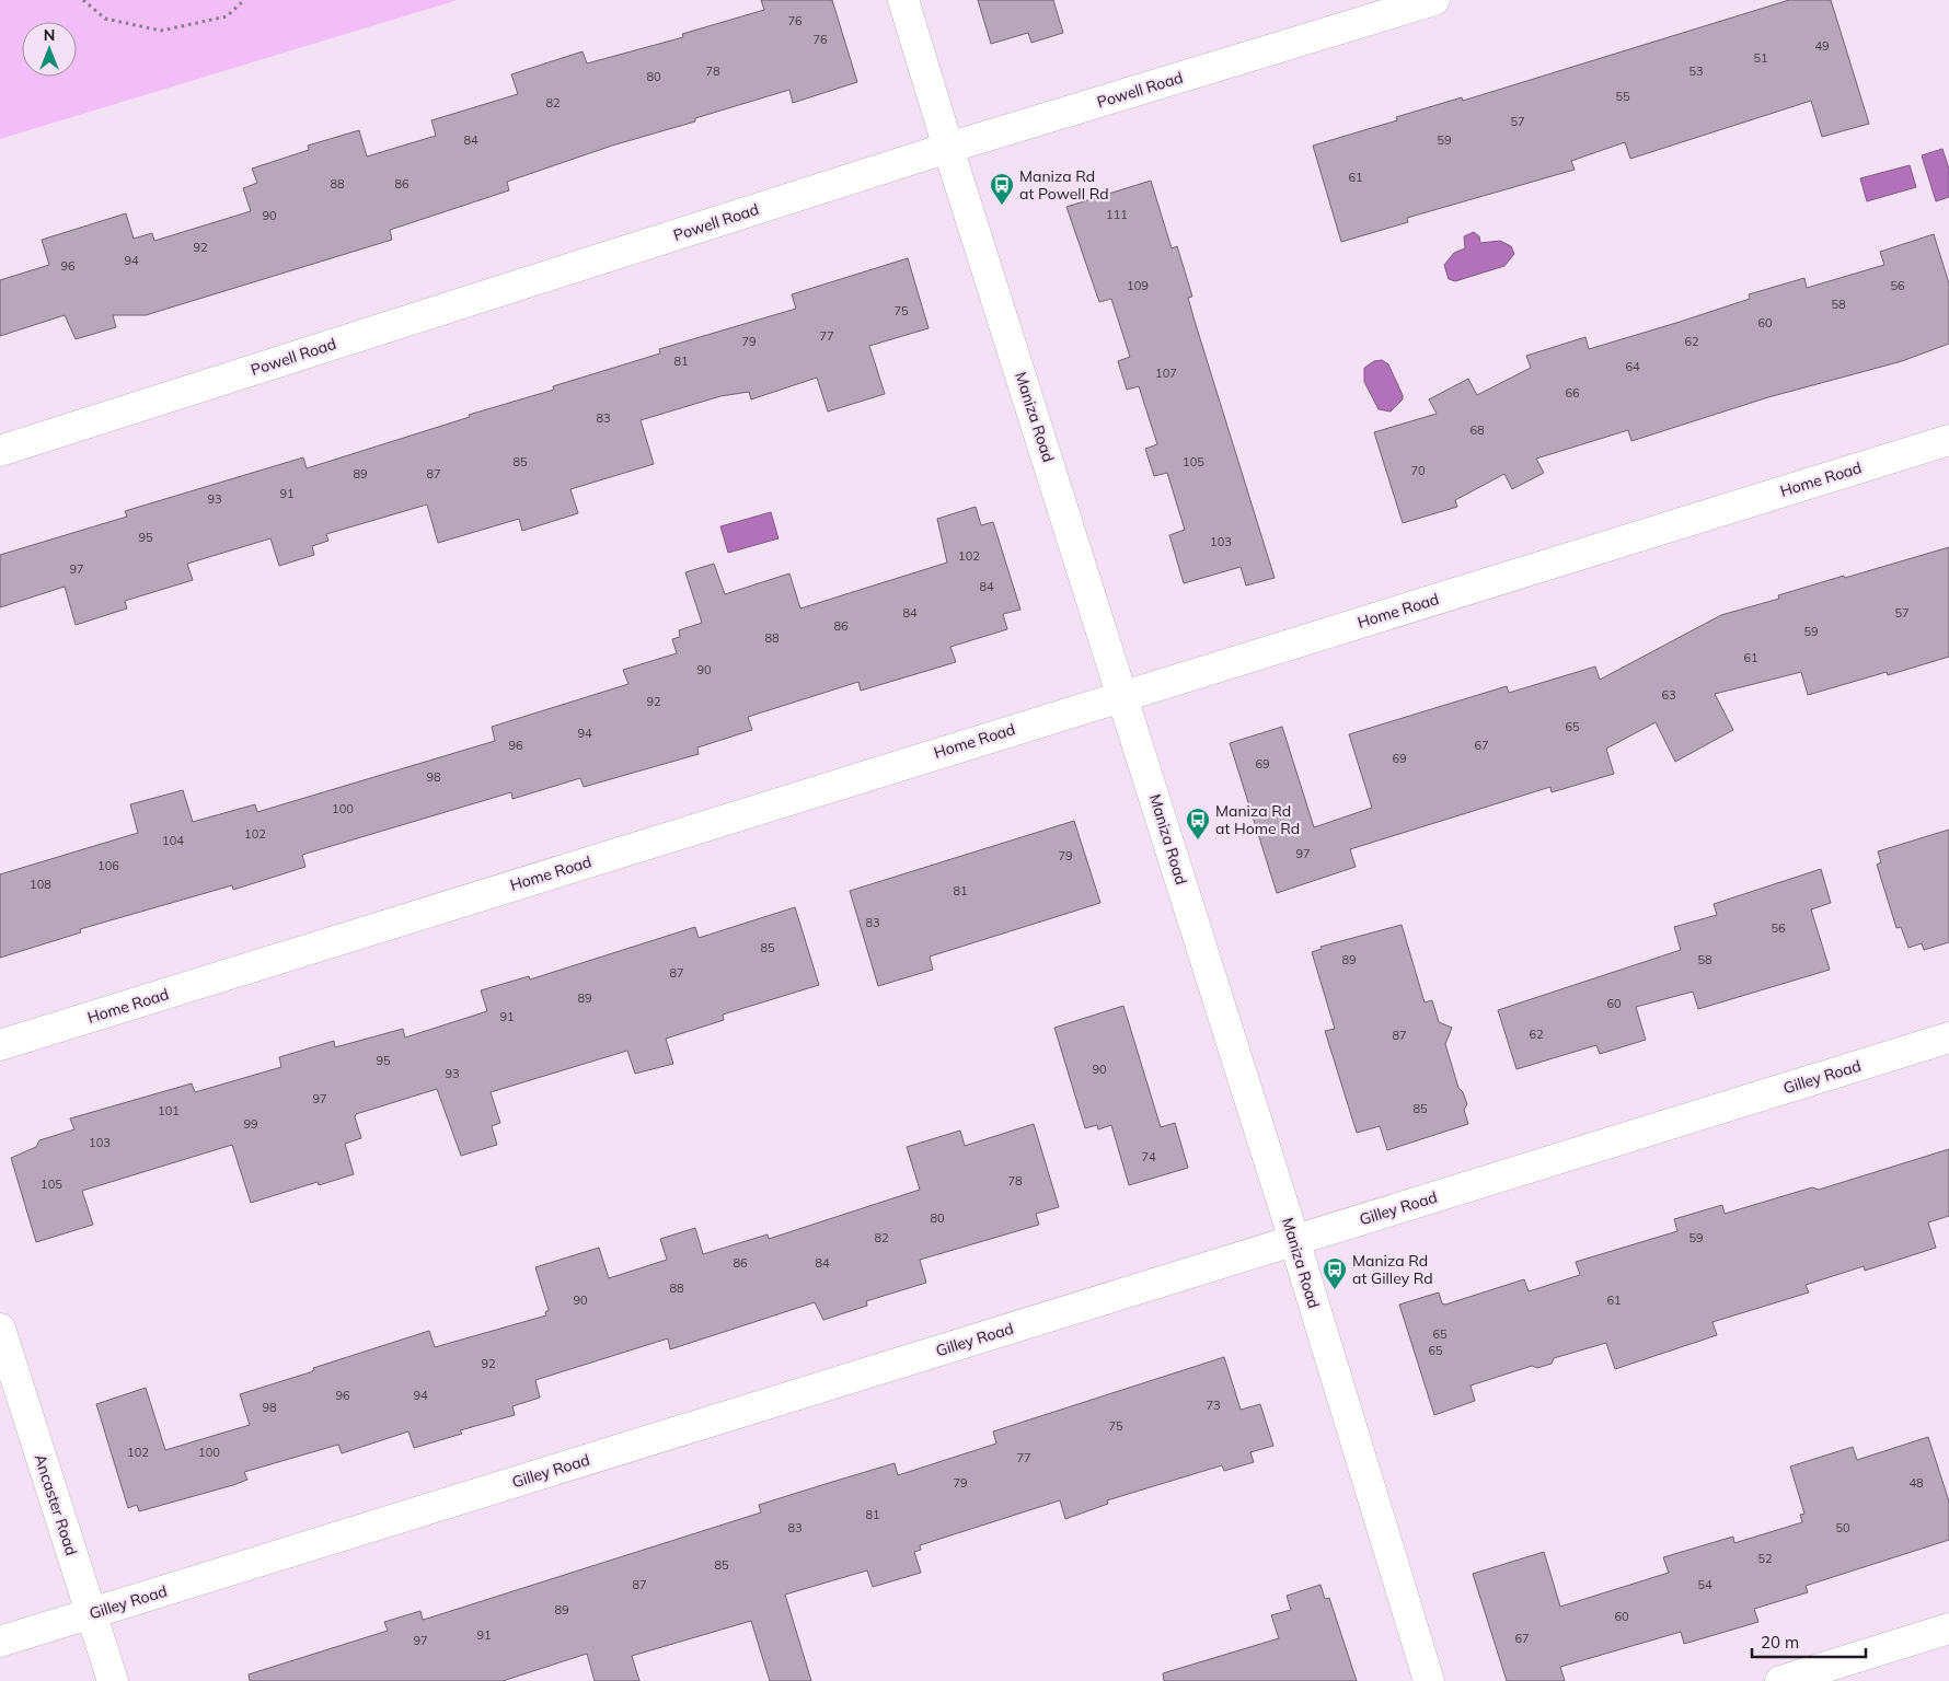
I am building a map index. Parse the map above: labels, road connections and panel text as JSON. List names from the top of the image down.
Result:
{
  "streets": {
    "street": [
      "Powell Road",
      "Maniza Road",
      "Home Road",
      "Gilley Road",
      "Ancaster Road"
    ]
  },
  "crossings": [
    ["Powell Road", "Maniza Road"],
    ["Maniza Road", "Home Road"],
    ["Maniza Road", "Gilley Road"],
    ["Gilley Road", "Ancaster Road"]
  ],
  "places": {
    "bus stop": ["Maniza Rd at Powell Rd", "Maniza Rd at Home Rd", "Maniza Rd at Gilley Rd"]
  },
  "house_numbers": [
    "76",
    "76",
    "49",
    "51",
    "78",
    "53",
    "80",
    "55",
    "82",
    "57",
    "84",
    "59",
    "61",
    "88",
    "86",
    "111",
    "90",
    "92",
    "94",
    "96",
    "109",
    "56",
    "58",
    "75",
    "60",
    "77",
    "79",
    "62",
    "81",
    "64",
    "107",
    "66",
    "83",
    "68",
    "85",
    "105",
    "70",
    "89",
    "87",
    "91",
    "93",
    "95",
    "103",
    "102",
    "97",
    "84",
    "84",
    "57",
    "86",
    "59",
    "88",
    "61",
    "90",
    "63",
    "92",
    "65",
    "94",
    "96",
    "67",
    "69",
    "69",
    "98",
    "100",
    "102",
    "104",
    "97",
    "79",
    "106",
    "108",
    "81",
    "83",
    "56",
    "85",
    "89",
    "58",
    "87",
    "89",
    "60",
    "91",
    "62",
    "87",
    "95",
    "90",
    "93",
    "97",
    "85",
    "101",
    "99",
    "103",
    "74",
    "78",
    "105",
    "80",
    "82",
    "59",
    "86",
    "84",
    "88",
    "90",
    "61",
    "65",
    "65",
    "92",
    "96",
    "94",
    "73",
    "98",
    "75",
    "102",
    "100",
    "77",
    "79",
    "48",
    "81",
    "83",
    "50",
    "52",
    "85",
    "87",
    "54",
    "89",
    "60",
    "91",
    "67",
    "97"
  ],
  "scale_bar": "20 m",
  "north": "top"
}
